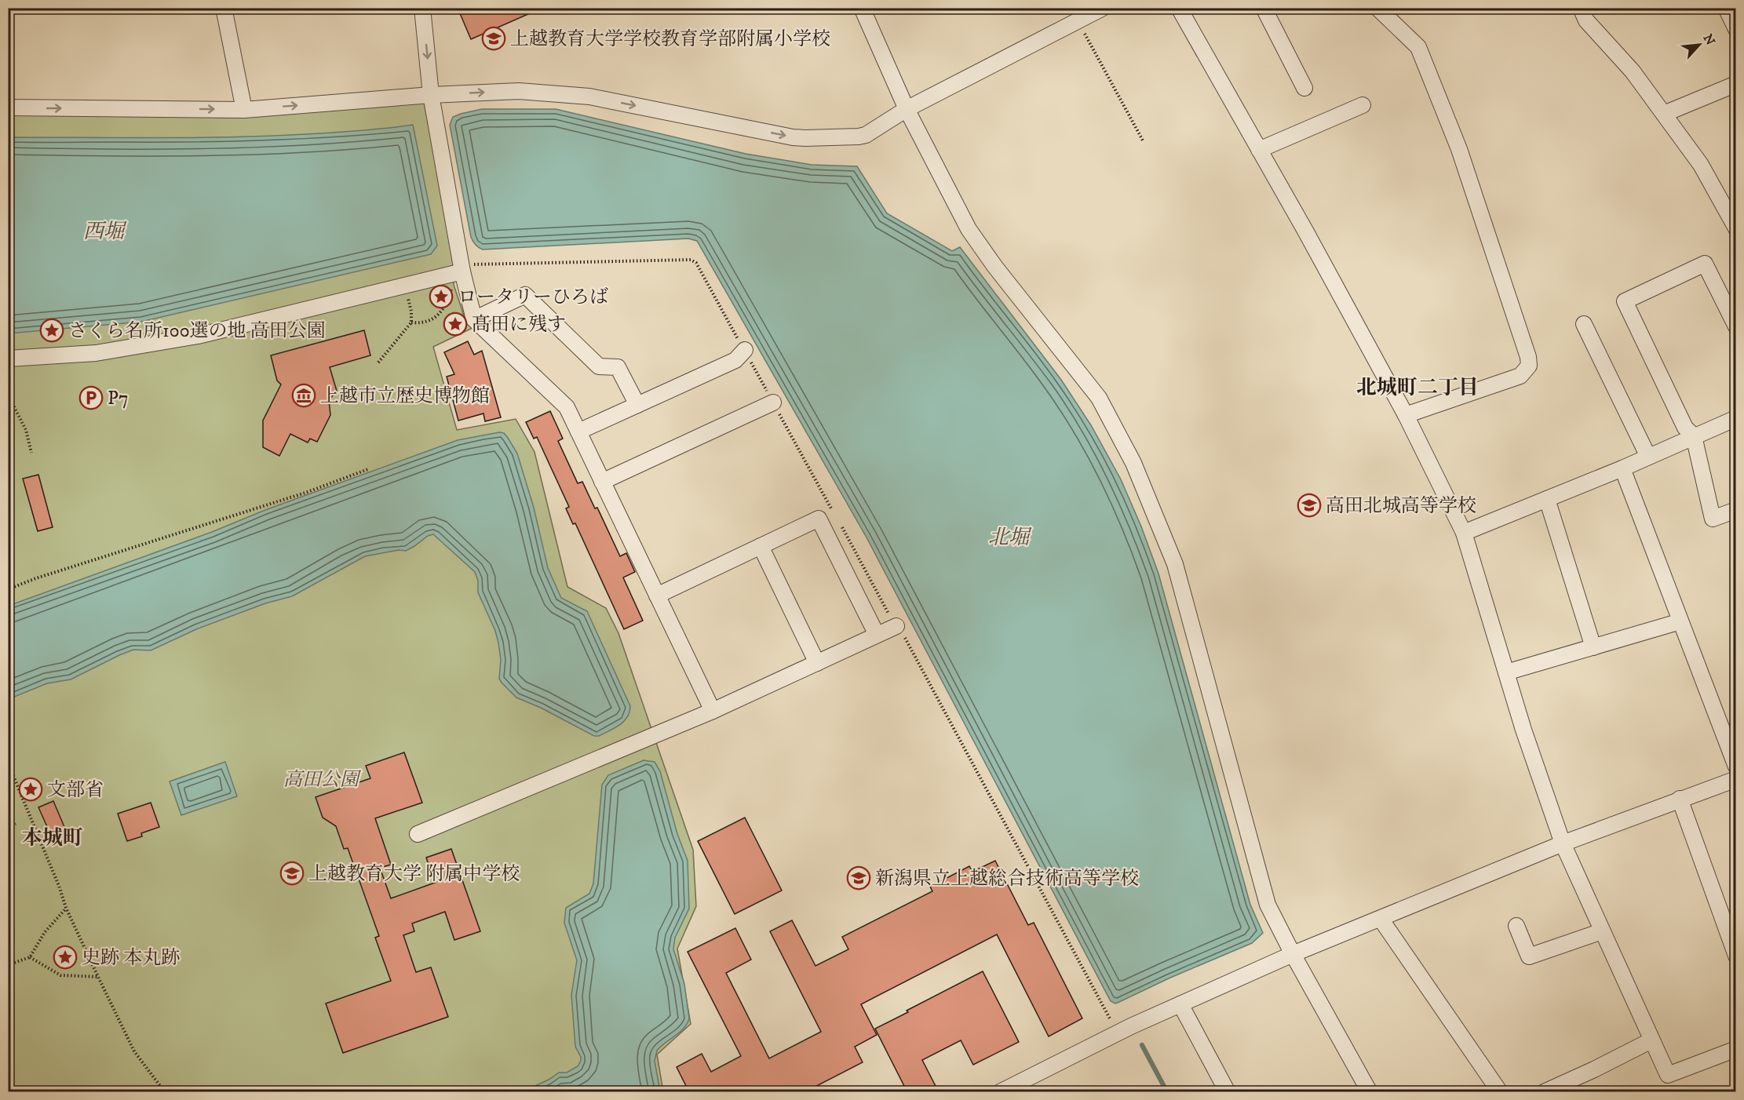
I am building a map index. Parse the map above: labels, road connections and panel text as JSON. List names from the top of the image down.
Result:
{
  "districts": ["北城町二丁目", "本城町"],
  "water": ["西堀", "北堀"],
  "parks": ["高田公園"],
  "places": {
    "school or university": [
      "上越教育大学学校教育学部附属小学校",
      "高田北城高等学校",
      "上越教育大学 附属中学校",
      "新潟県立上越総合技術高等学校"
    ],
    "place": [
      "ロータリーひろば",
      "髙田に残す",
      "さくら名所100選の地 高田公園",
      "文部省",
      "史跡 本丸跡"
    ],
    "museum": ["上越市立歴史博物館"],
    "parking": ["P7"]
  },
  "north": "top right"
}
